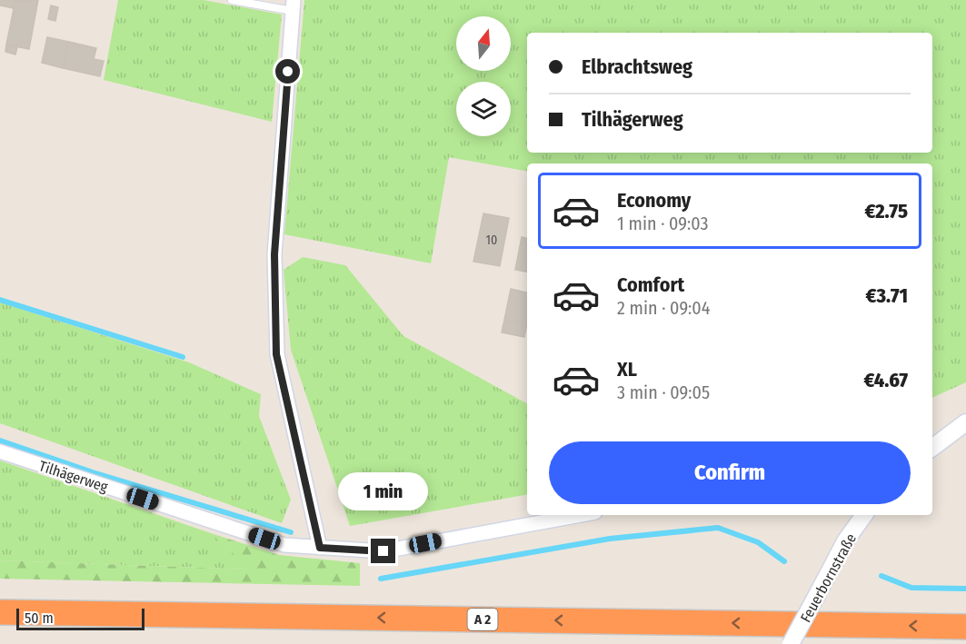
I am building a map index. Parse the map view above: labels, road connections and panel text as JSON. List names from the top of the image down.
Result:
{
  "streets": {
    "highway": ["A 2"],
    "street": ["Tilhägerweg", "Feuerbornstraße"]
  },
  "house_numbers": ["10"],
  "scale_bar": "50 m",
  "north": "top",
  "page": {
    "banner": ["Elbrachtsweg", "Tilhägerweg"],
    "list": [
      {
        "name": "Economy",
        "note": "1 min · 09:03",
        "value": "€2.75"
      },
      {
        "name": "Comfort",
        "note": "2 min · 09:04",
        "value": "€3.71"
      },
      {
        "name": "XL",
        "note": "3 min · 09:05",
        "value": "€4.67"
      }
    ],
    "buttons": "Confirm",
    "bubble": "1 min",
    "scale": "50 m"
  }
}
